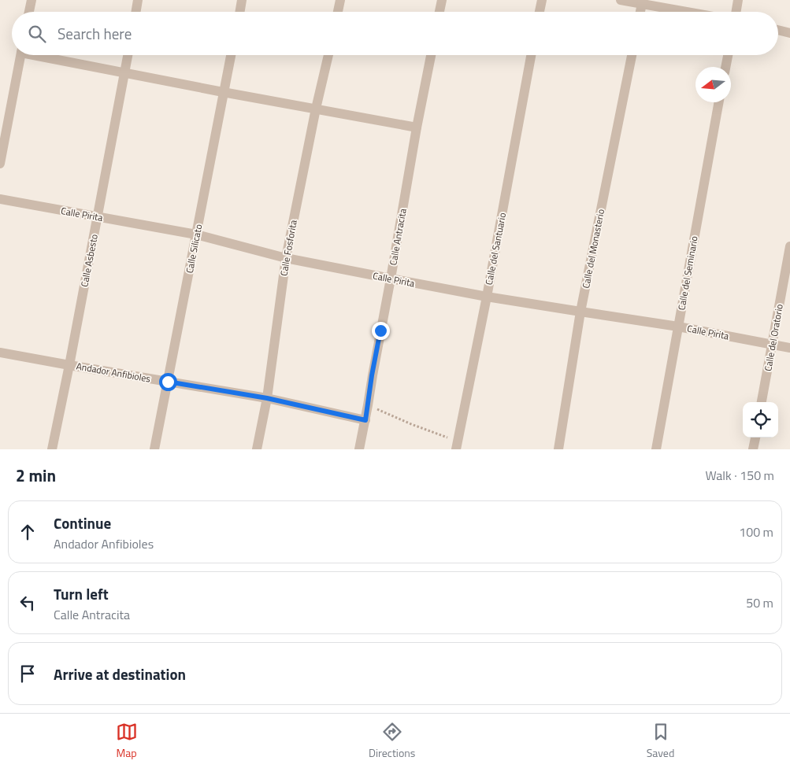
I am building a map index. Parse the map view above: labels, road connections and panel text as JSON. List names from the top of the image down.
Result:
{
  "streets": {
    "street": [
      "Calle Pirita",
      "Calle Antracita",
      "Calle Fosforita",
      "Calle Silicato",
      "Calle del Santuario",
      "Calle del Monasterio",
      "Calle Asbesto",
      "Calle del Seminario",
      "Calle del Oratorio",
      "Andador Anfibioles"
    ]
  },
  "crossings": [
    ["Calle Pirita", "Calle Antracita"],
    ["Calle Pirita", "Calle Fosforita"],
    ["Calle Pirita", "Calle Silicato"],
    ["Calle Pirita", "Calle del Santuario"],
    ["Calle Pirita", "Calle del Monasterio"],
    ["Calle Pirita", "Calle Asbesto"],
    ["Calle Pirita", "Calle del Seminario"],
    ["Calle Pirita", "Calle del Oratorio"],
    ["Calle Antracita", "Andador Anfibioles"],
    ["Calle Fosforita", "Andador Anfibioles"],
    ["Calle Silicato", "Andador Anfibioles"],
    ["Calle Asbesto", "Andador Anfibioles"]
  ],
  "north": "left",
  "page": {
    "search": "Search here",
    "heading": ["2 min", "Walk · 150 m"],
    "list": [
      ["Continue", "Andador Anfibioles", "100 m"],
      ["Turn left", "Calle Antracita", "50 m"],
      "Arrive at destination"
    ],
    "nav": ["Map", "Directions", "Saved"]
  }
}
